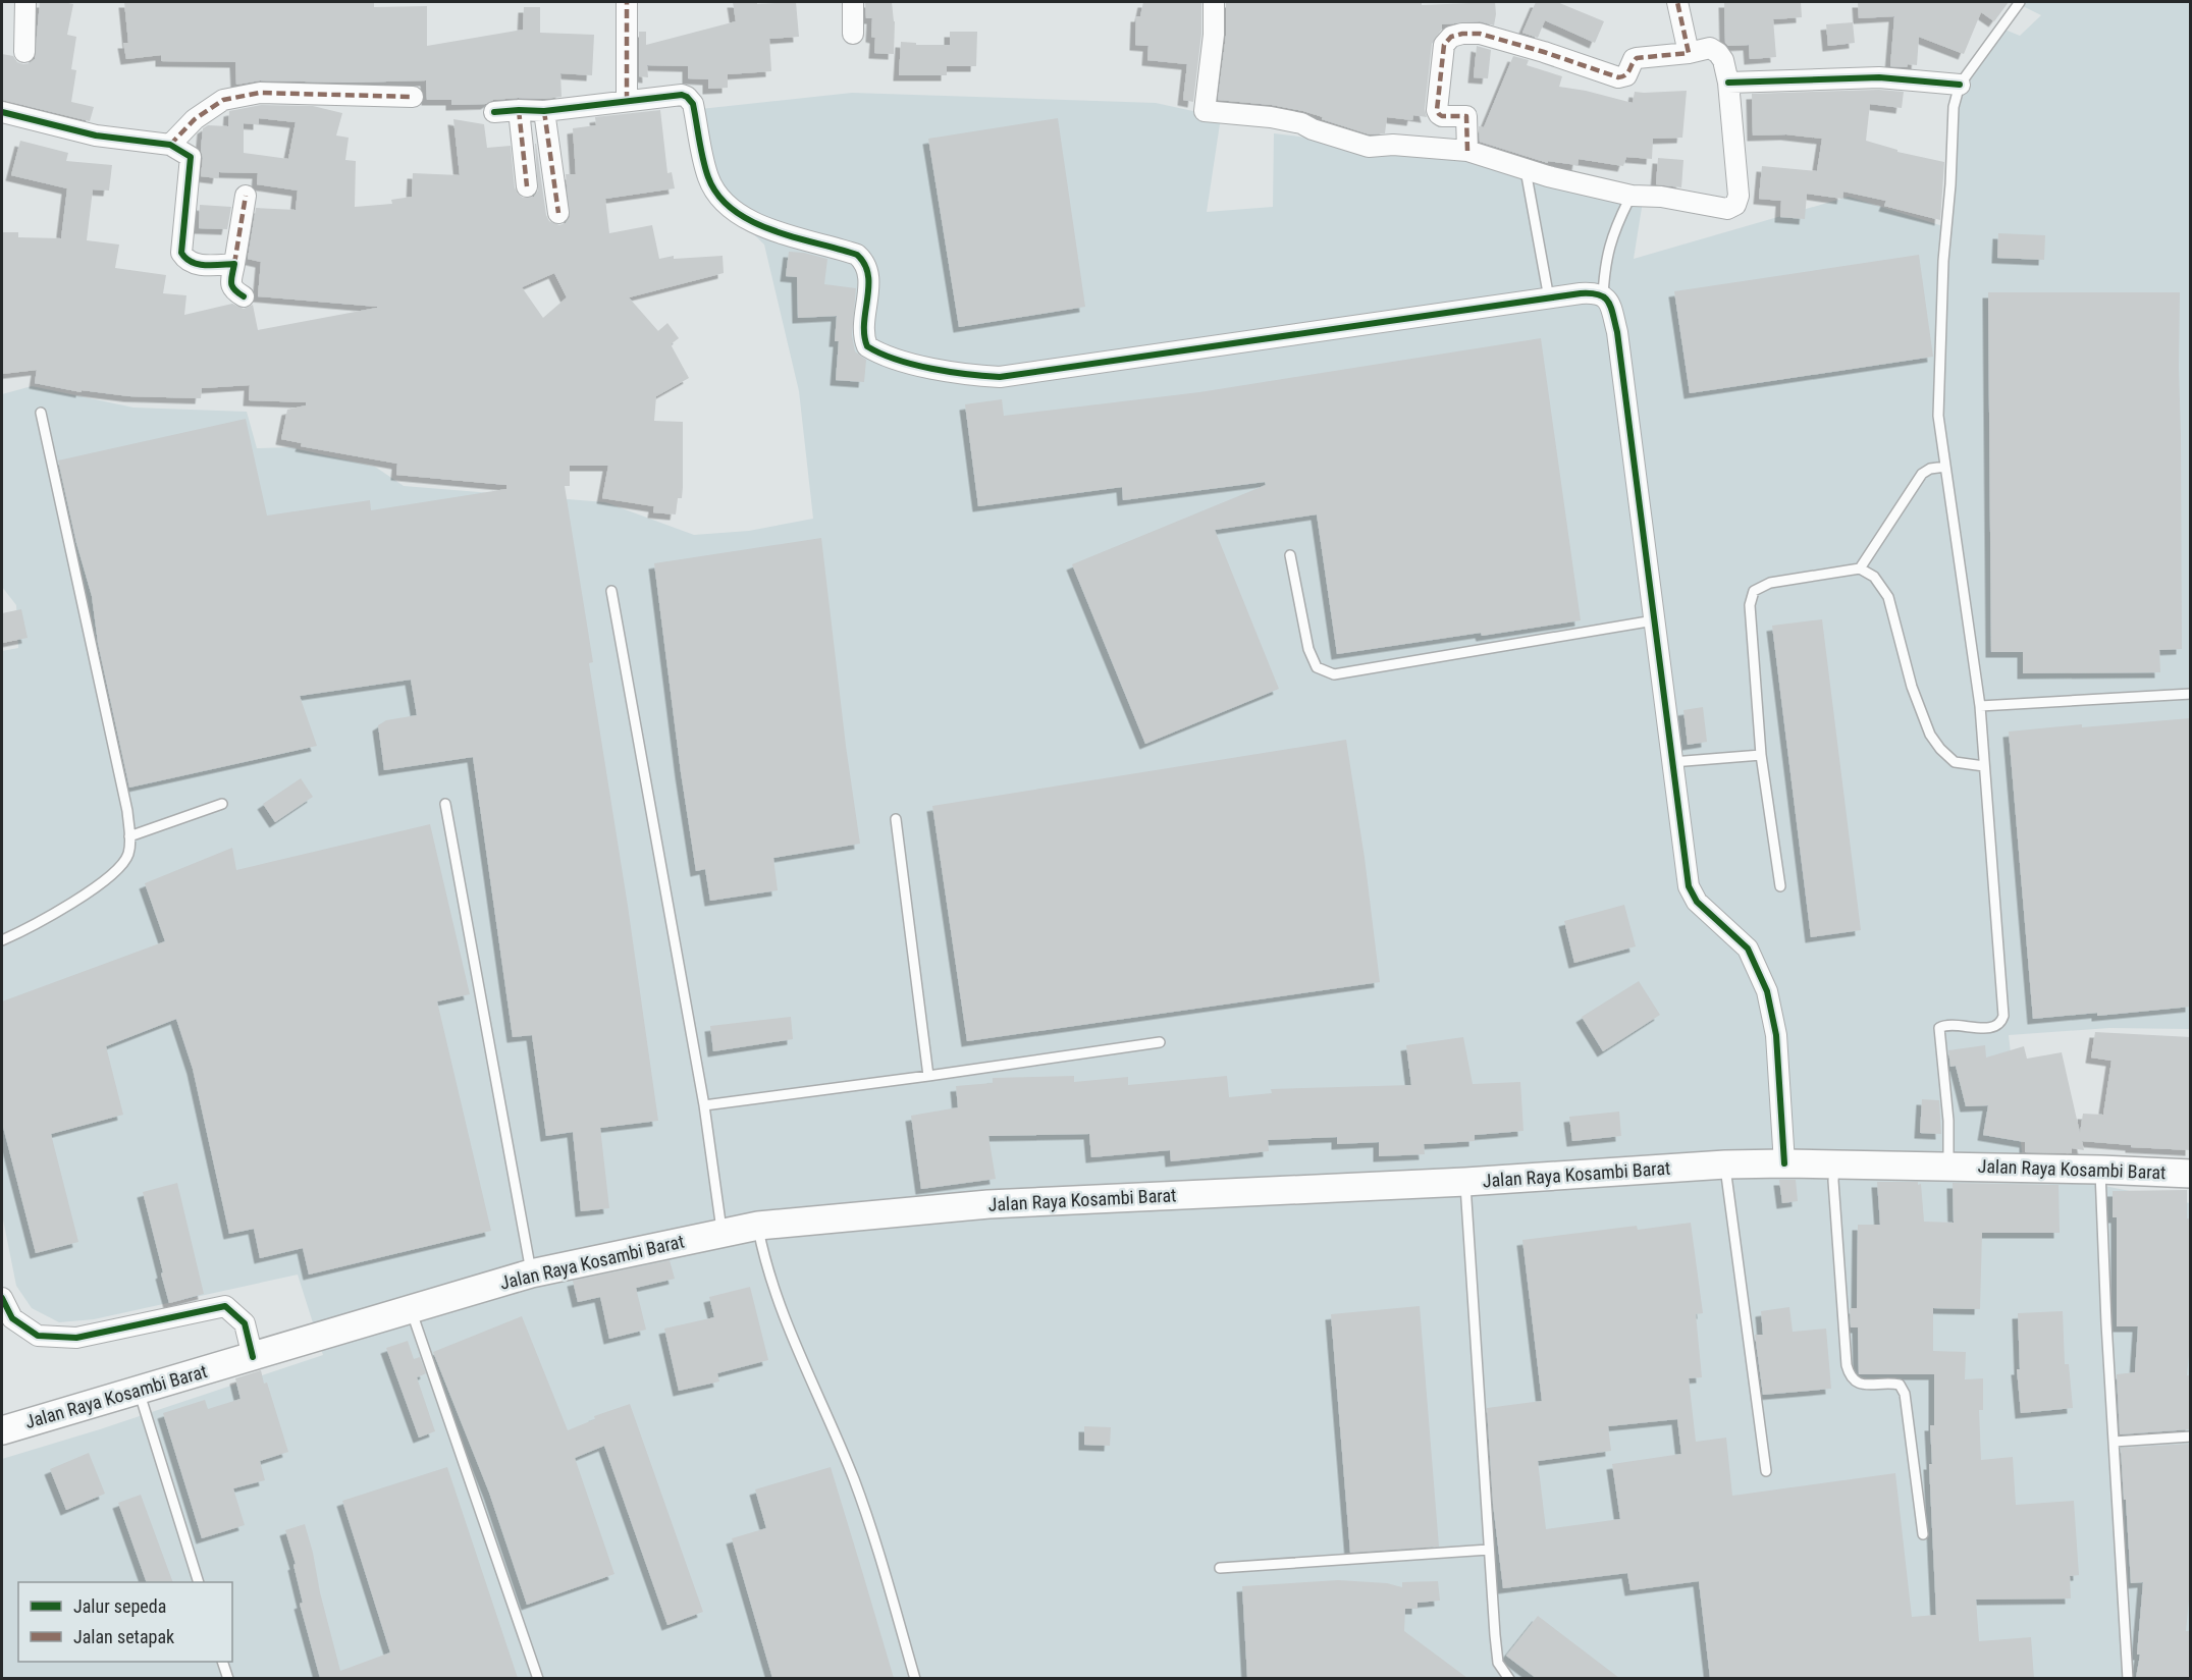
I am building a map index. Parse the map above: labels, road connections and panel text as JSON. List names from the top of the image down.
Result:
{
  "streets": {
    "main road": ["Jalan Raya Kosambi Barat"]
  },
  "legend": ["Jalur sepeda", "Jalan setapak"]
}
